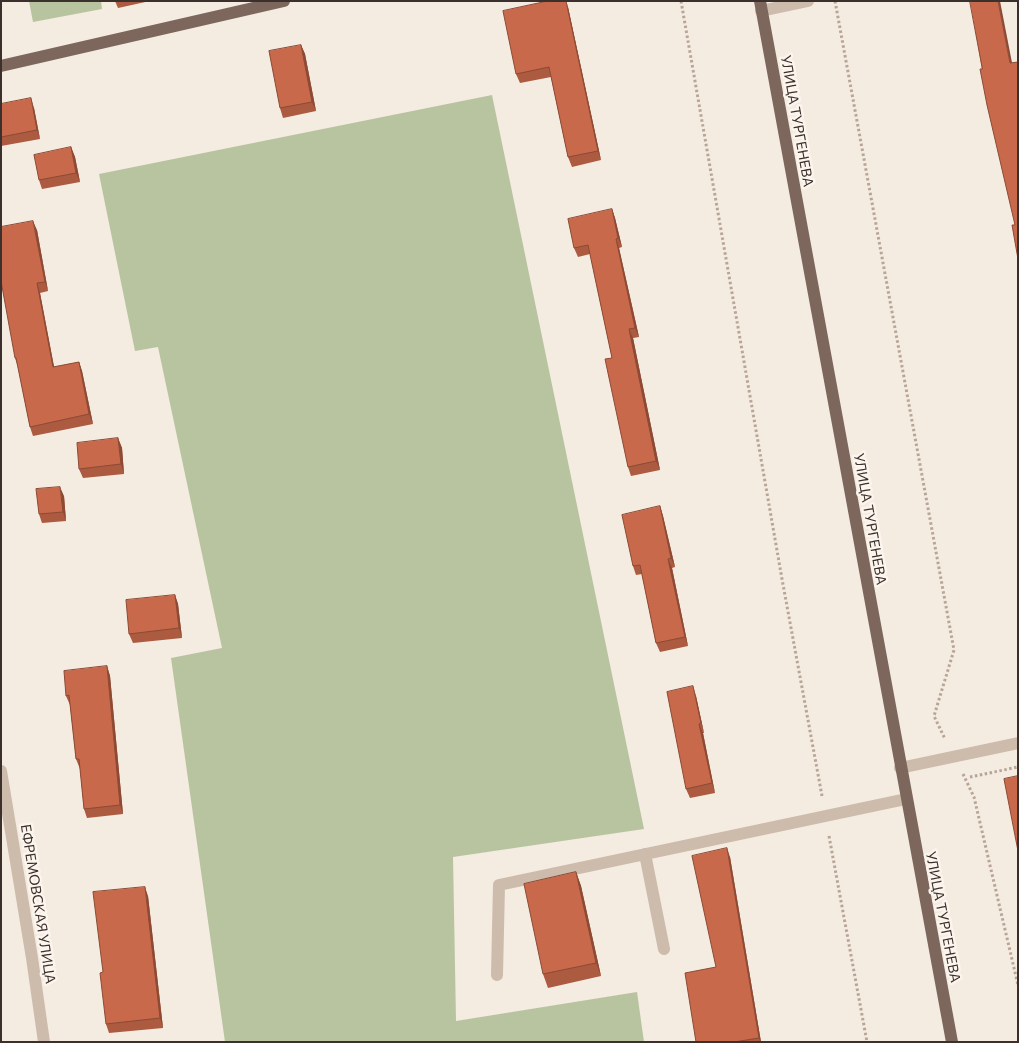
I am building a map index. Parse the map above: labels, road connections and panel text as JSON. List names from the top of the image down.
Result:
{
  "streets": {
    "main road": ["УЛИЦА ТУРГЕНЕВА"],
    "street": ["ЕФРЕМОВСКАЯ УЛИЦА"]
  }
}
